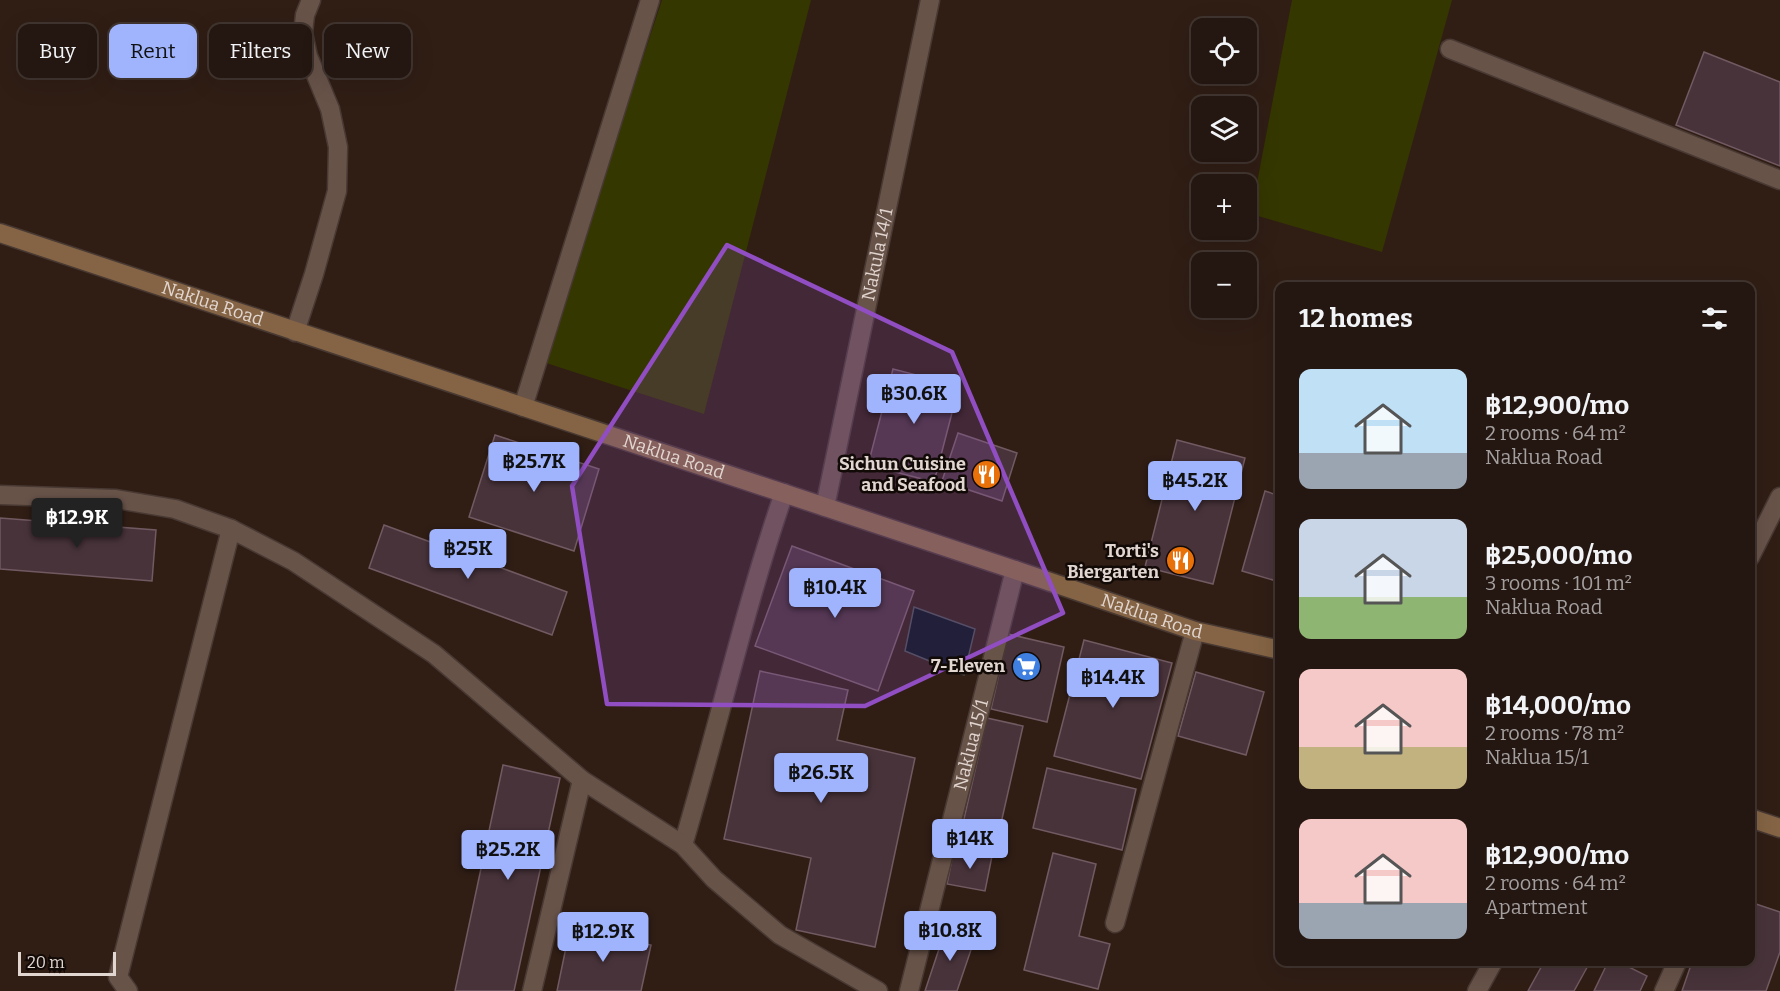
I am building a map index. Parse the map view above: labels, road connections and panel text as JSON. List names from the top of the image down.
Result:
{
  "streets": {
    "street": ["Nakula 14/1", "Naklua Road", "Naklua 15/1"]
  },
  "crossings": [
    ["Nakula 14/1", "Naklua Road"],
    ["Naklua Road", "Naklua 15/1"]
  ],
  "places": {
    "restaurant": ["Sichun Cuisine and Seafood", "Torti's Biergarten"],
    "supermarket": ["7-Eleven"]
  },
  "scale_bar": "20 m",
  "page": {
    "map_buttons": ["+", "−"],
    "chip": [
      "Buy",
      "Rent",
      "Filters",
      "New"
    ],
    "heading": "12 homes",
    "list": [
      {
        "name": "฿12,900/mo",
        "note": "2 rooms · 64 m² · Naklua Road"
      },
      {
        "name": "฿25,000/mo",
        "note": "3 rooms · 101 m² · Naklua Road"
      },
      {
        "name": "฿14,000/mo",
        "note": "2 rooms · 78 m² · Naklua 15/1"
      },
      {
        "name": "฿12,900/mo",
        "note": "2 rooms · 64 m² · Apartment"
      }
    ],
    "price": [
      "฿30.6K",
      "฿25.7K",
      "฿45.2K",
      "฿12.9K",
      "฿25K",
      "฿10.4K",
      "฿14.4K",
      "฿26.5K",
      "฿14K",
      "฿25.2K",
      "฿10.8K",
      "฿12.9K"
    ],
    "scale": "20 m"
  }
}
